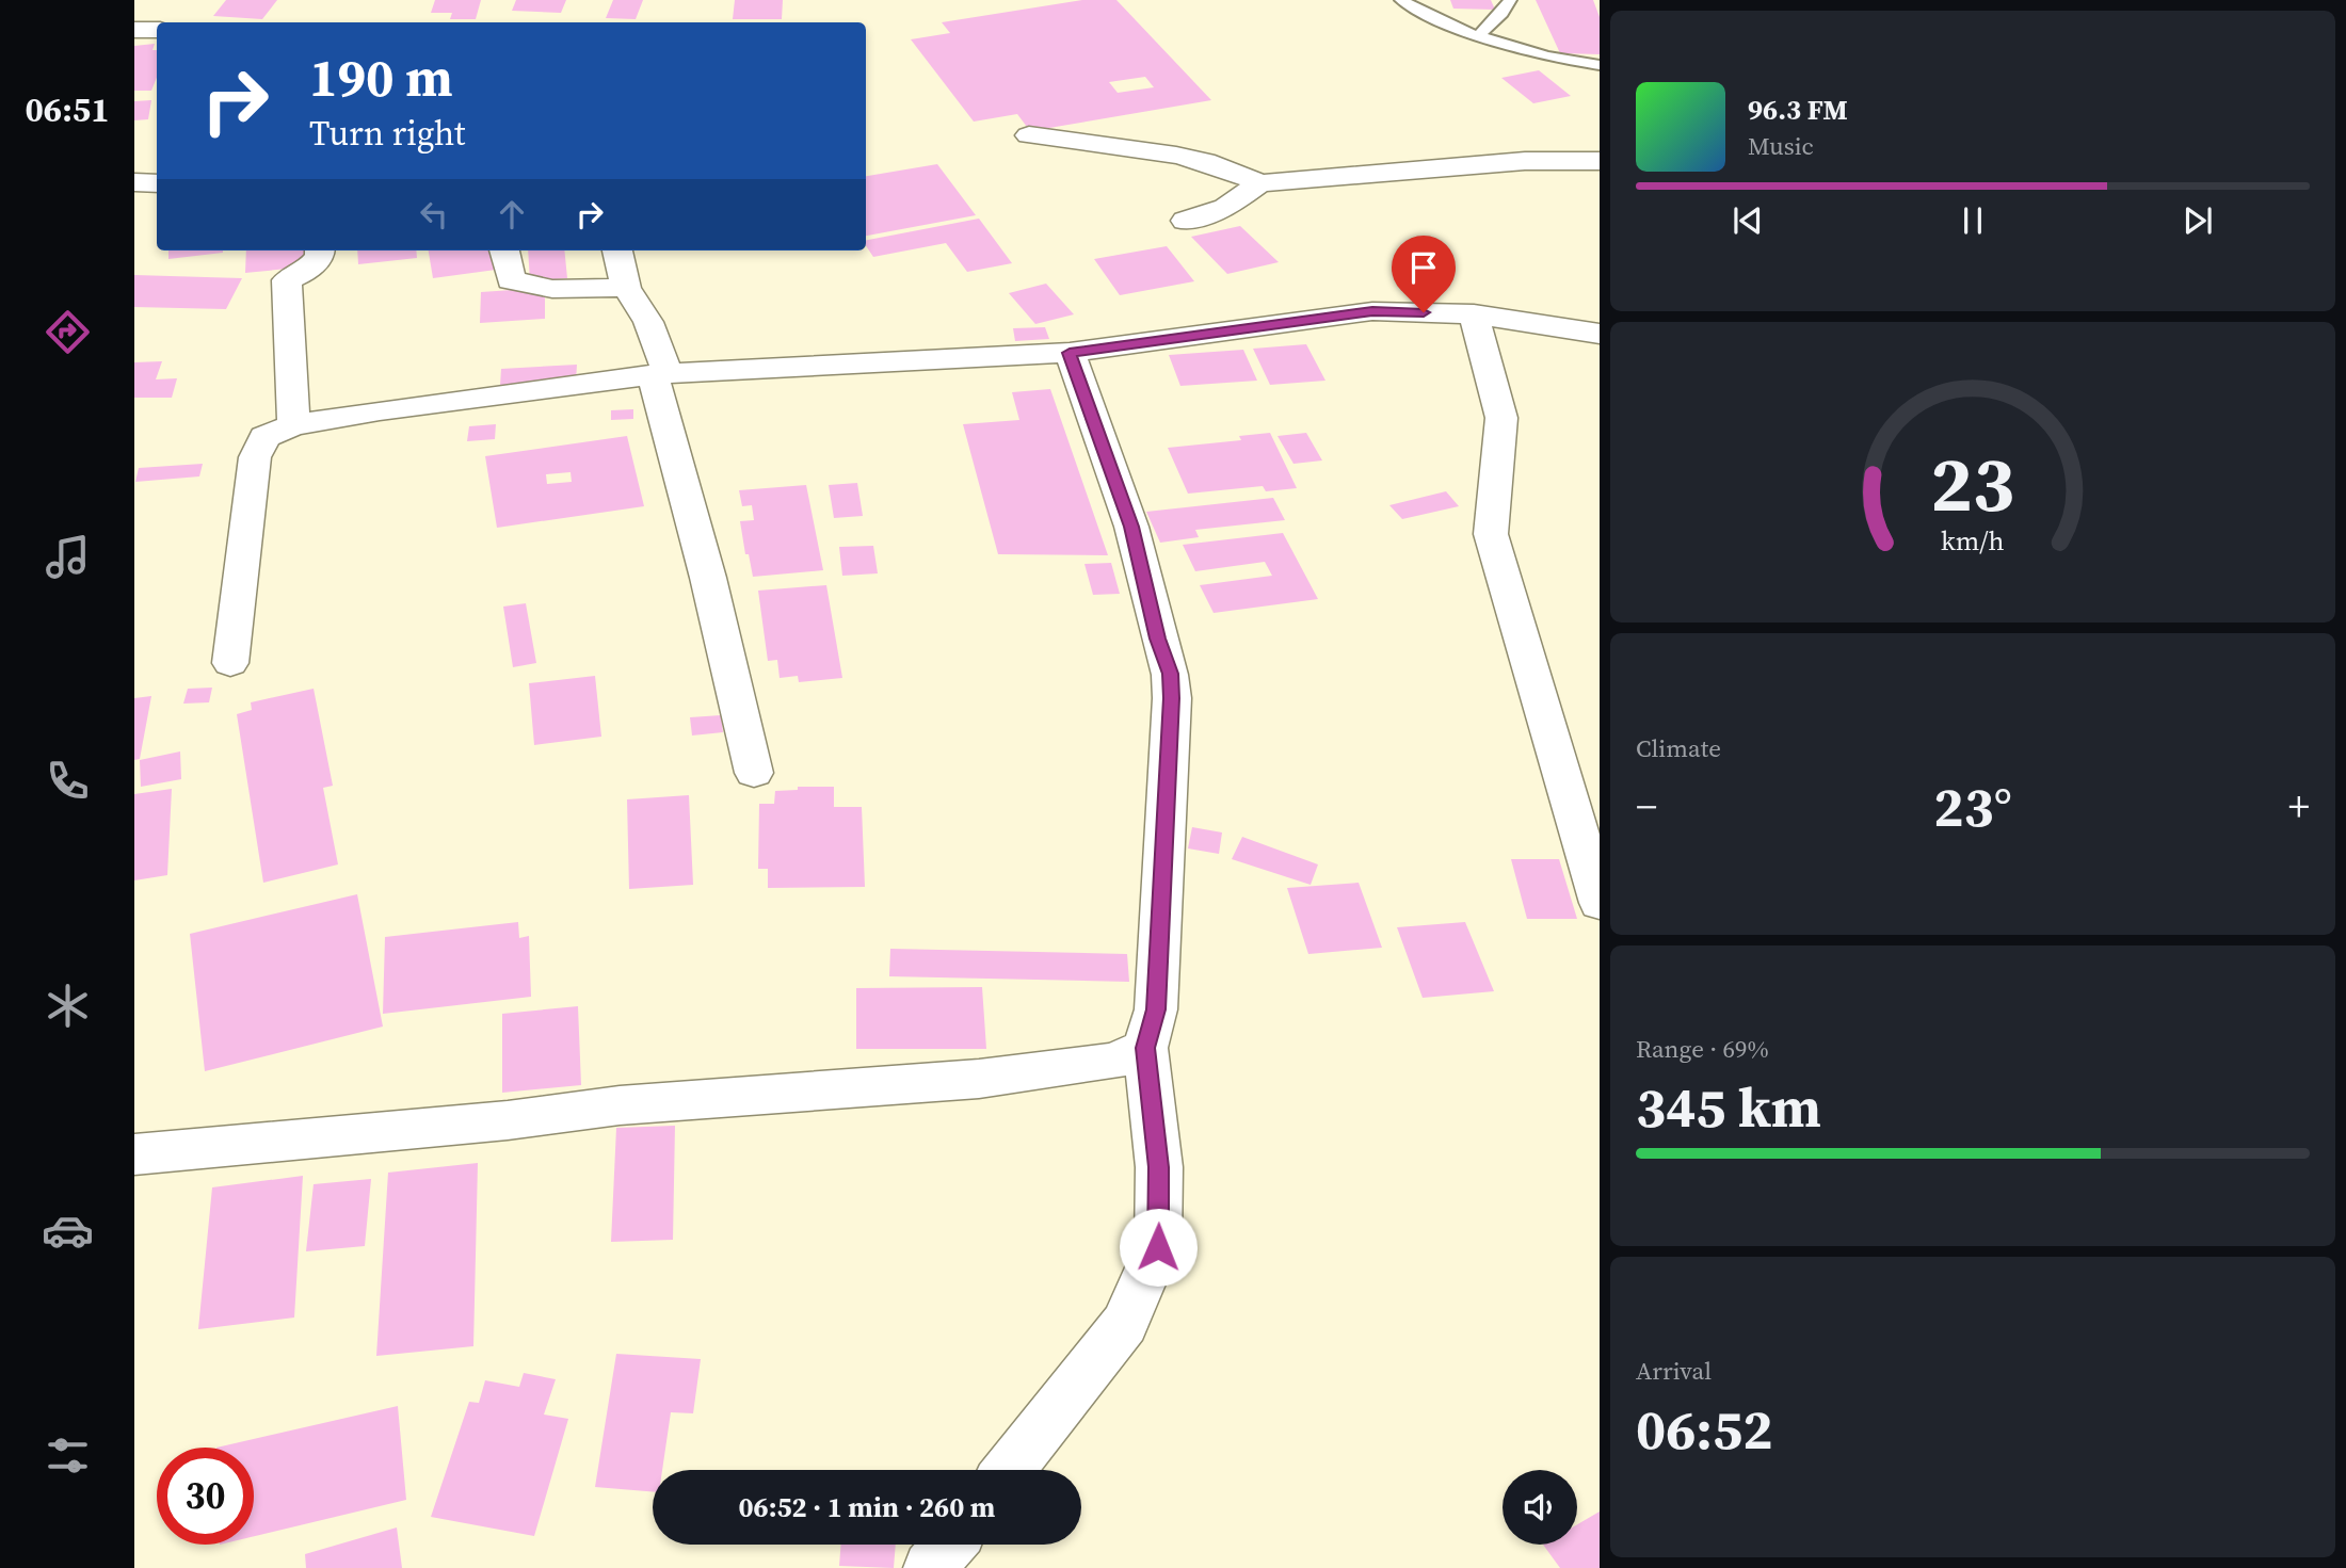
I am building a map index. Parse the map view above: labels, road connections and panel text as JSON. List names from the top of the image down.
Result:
{
  "page": {
    "tabs": "06:51",
    "turn": ["190 m", "Turn right"],
    "song": ["96.3 FM", "Music"],
    "tile": [
      "Climate",
      ["Range · 69%", "345 km"],
      ["Arrival", "06:52"]
    ],
    "heat": ["−", "23°", "+"],
    "limit": "30",
    "trip": "06:52 · 1 min · 260 m",
    "gauge": ["23", "km/h"]
  }
}
